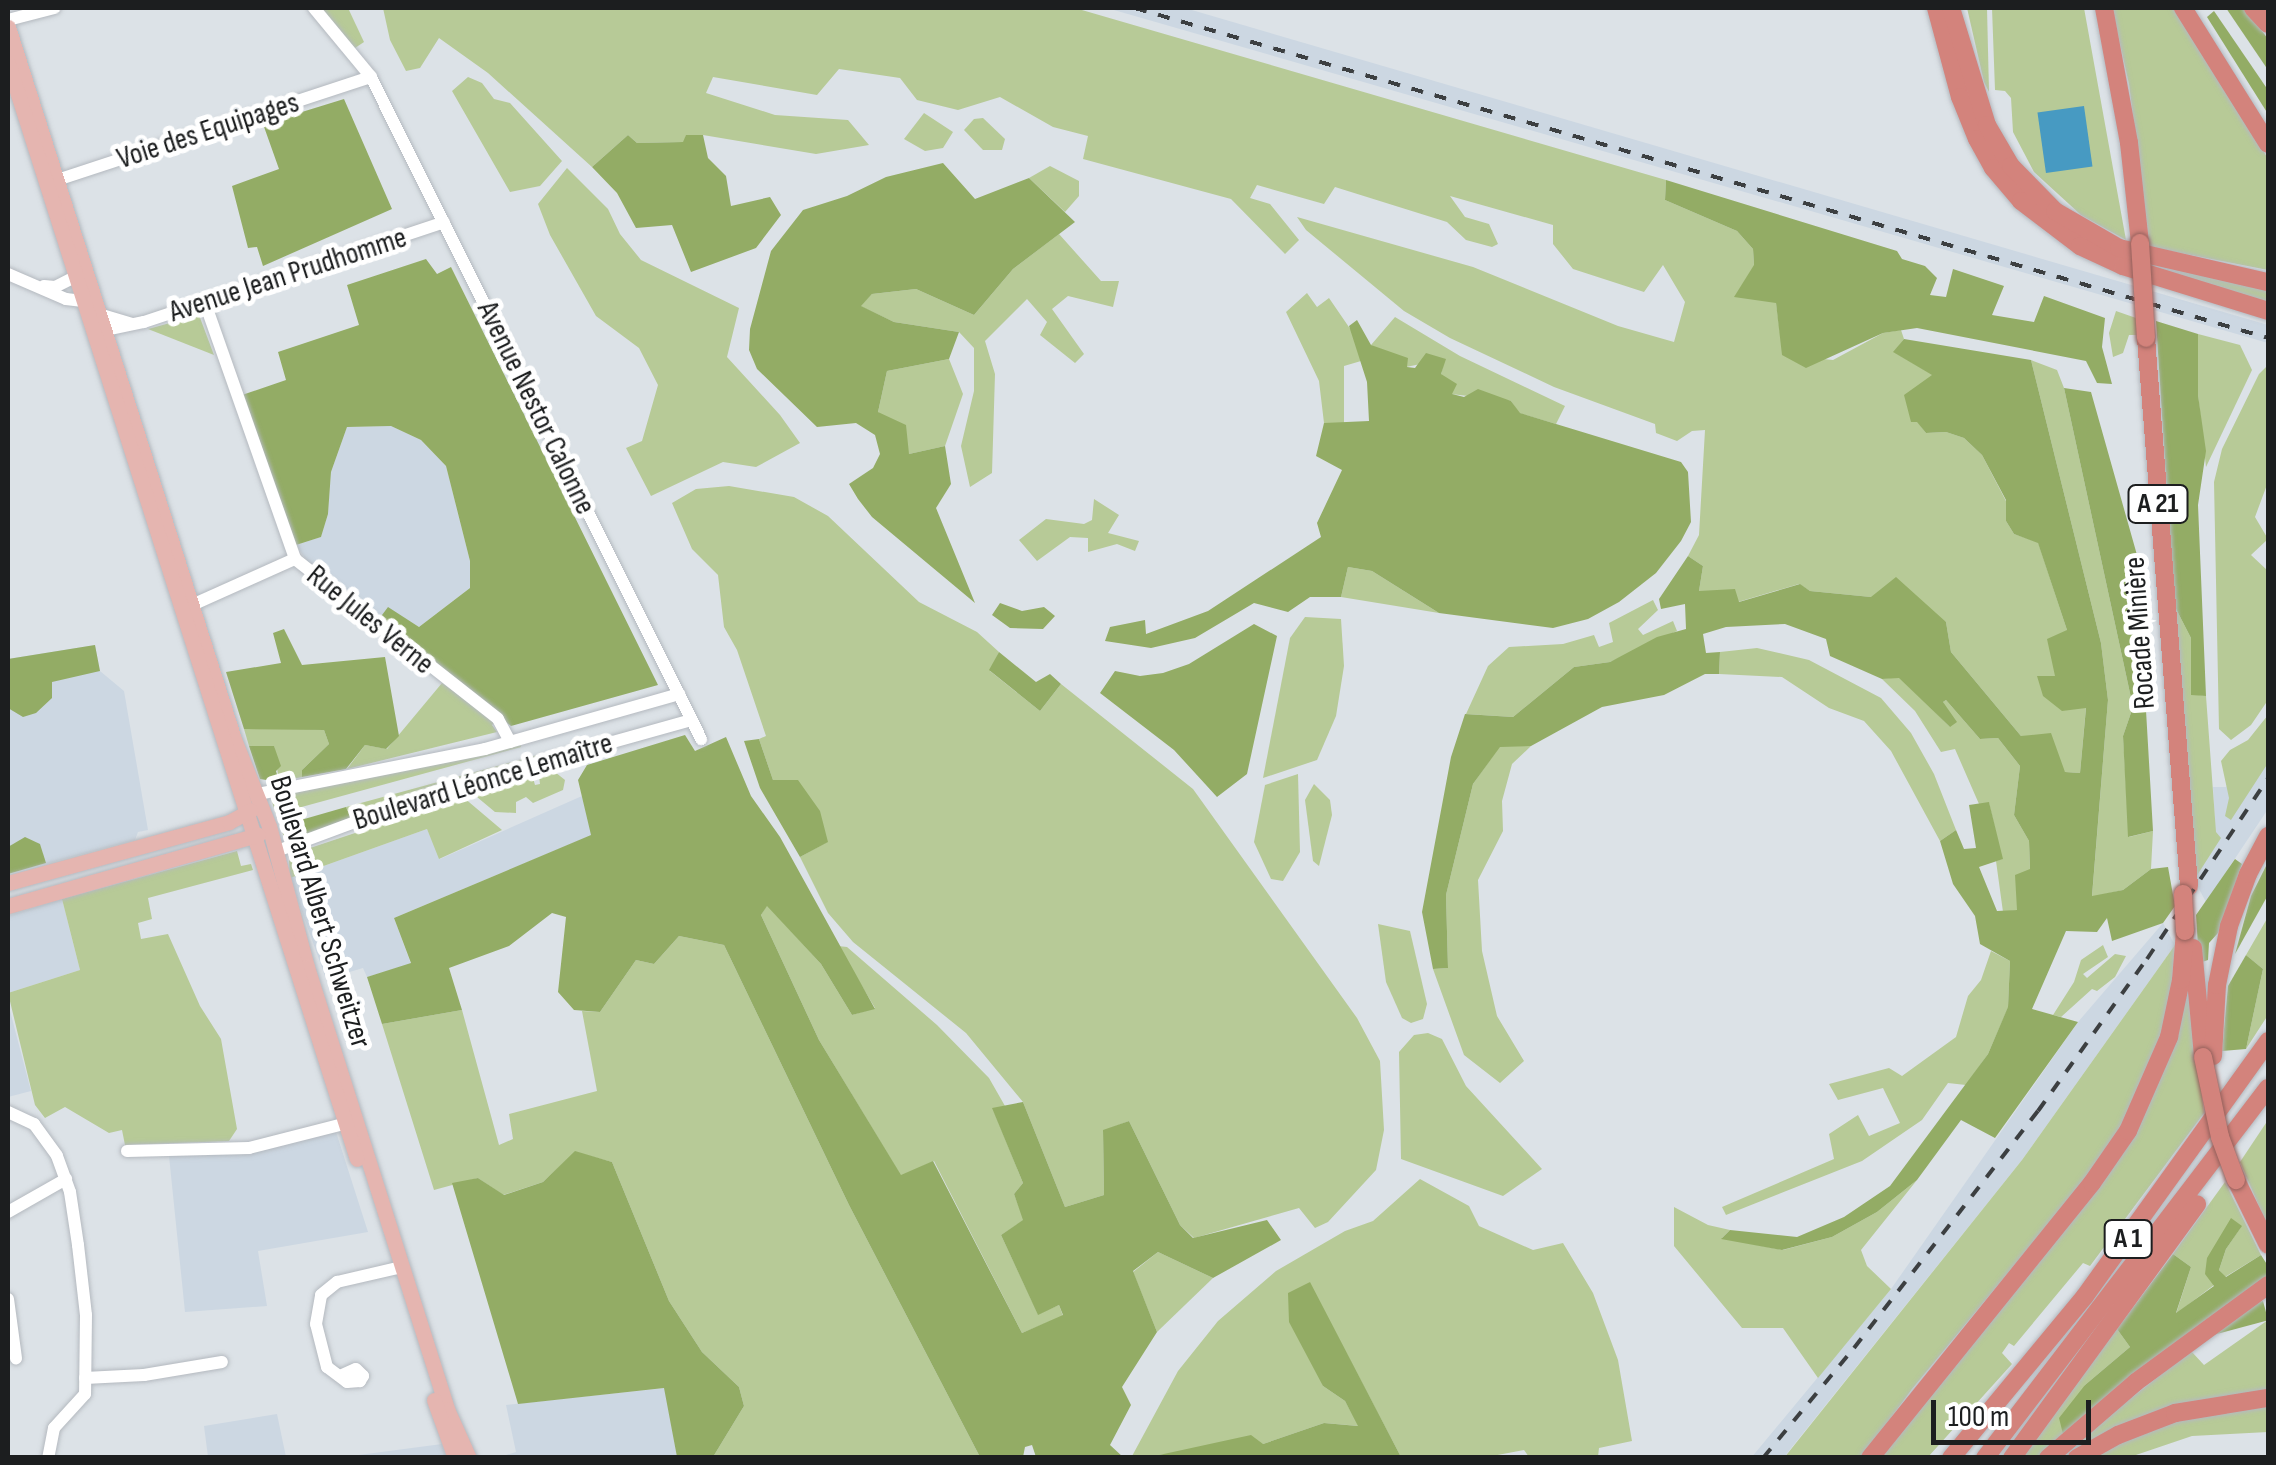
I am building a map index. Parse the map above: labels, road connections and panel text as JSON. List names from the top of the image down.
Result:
{
  "streets": {
    "highway": ["A 21", "Rocade Minière", "A 1"],
    "main road": ["Boulevard Albert Schweitzer"],
    "street": [
      "Voie des Equipages",
      "Avenue Jean Prudhomme",
      "Avenue Nestor Calonne",
      "Rue Jules Verne",
      "Boulevard Léonce Lemaître"
    ]
  },
  "crossings": [
    ["Voie des Equipages", "Avenue Nestor Calonne"],
    ["Voie des Equipages", "Boulevard Albert Schweitzer"],
    ["Avenue Jean Prudhomme", "Avenue Nestor Calonne"],
    ["Avenue Jean Prudhomme", "Rue Jules Verne"],
    ["Avenue Jean Prudhomme", "Boulevard Albert Schweitzer"],
    ["Avenue Nestor Calonne", "Boulevard Léonce Lemaître"],
    ["Rue Jules Verne", "Boulevard Léonce Lemaître"],
    ["Boulevard Léonce Lemaître", "Boulevard Albert Schweitzer"]
  ],
  "scale_bar": "100 m"
}
